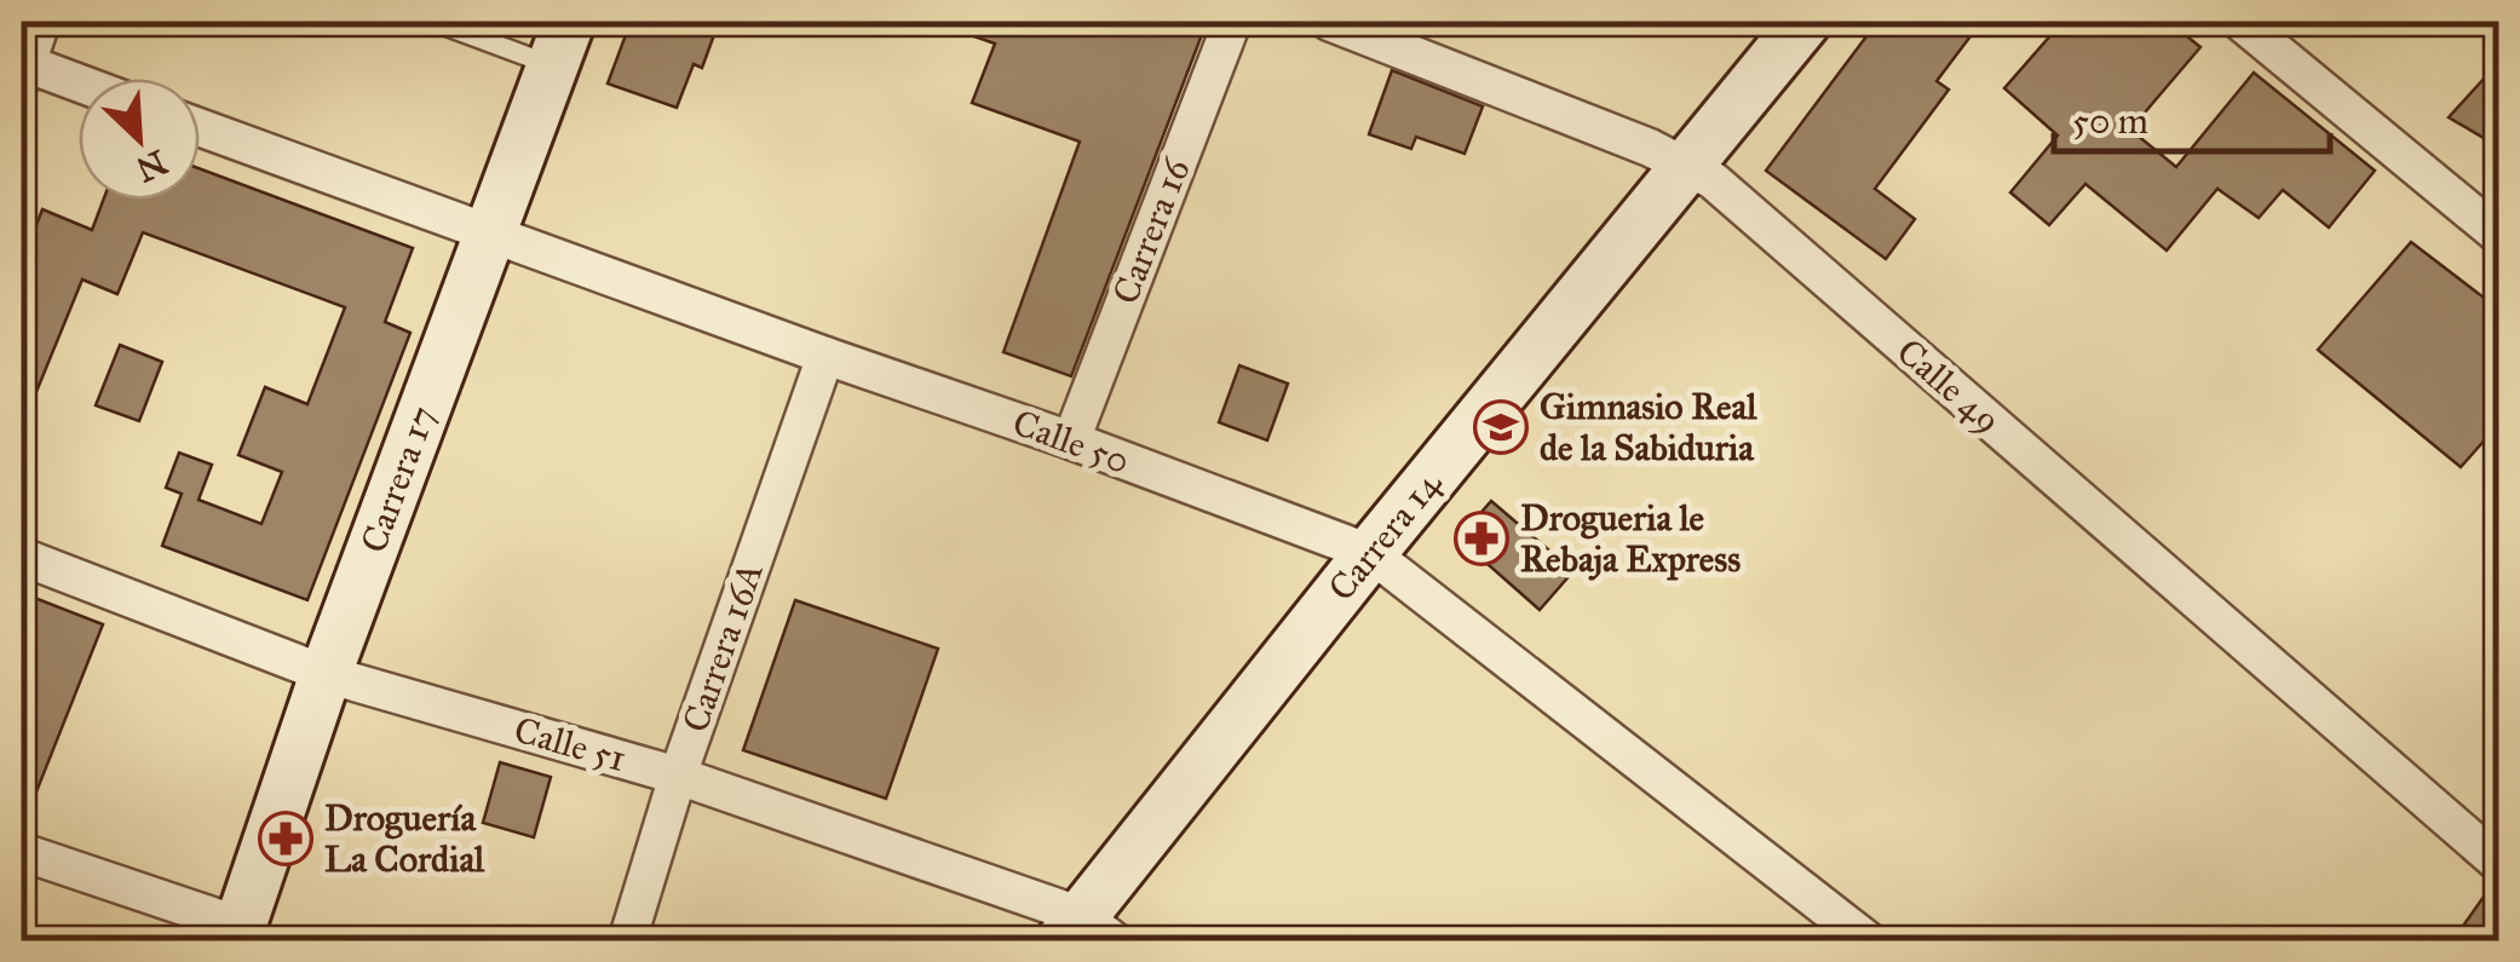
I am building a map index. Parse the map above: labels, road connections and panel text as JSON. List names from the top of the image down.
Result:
{
  "streets": {
    "main road": ["Carrera 17", "Carrera 14"],
    "street": [
      "Carrera 16",
      "Calle 49",
      "Calle 50",
      "Carrera 16A",
      "Calle 51"
    ]
  },
  "crossings": [
    ["Carrera 16", "Calle 50"],
    ["Calle 49", "Carrera 14"],
    ["Calle 50", "Carrera 17"],
    ["Calle 50", "Carrera 14"],
    ["Calle 50", "Carrera 16A"],
    ["Carrera 17", "Calle 51"],
    ["Carrera 14", "Calle 51"],
    ["Carrera 16A", "Calle 51"]
  ],
  "places": {
    "school or university": ["Gimnasio Real de la Sabiduria"],
    "pharmacy": ["Drogueria le Rebaja Express", "Droguería La Cordial"]
  },
  "scale_bar": "50 m",
  "north": "bottom right"
}
